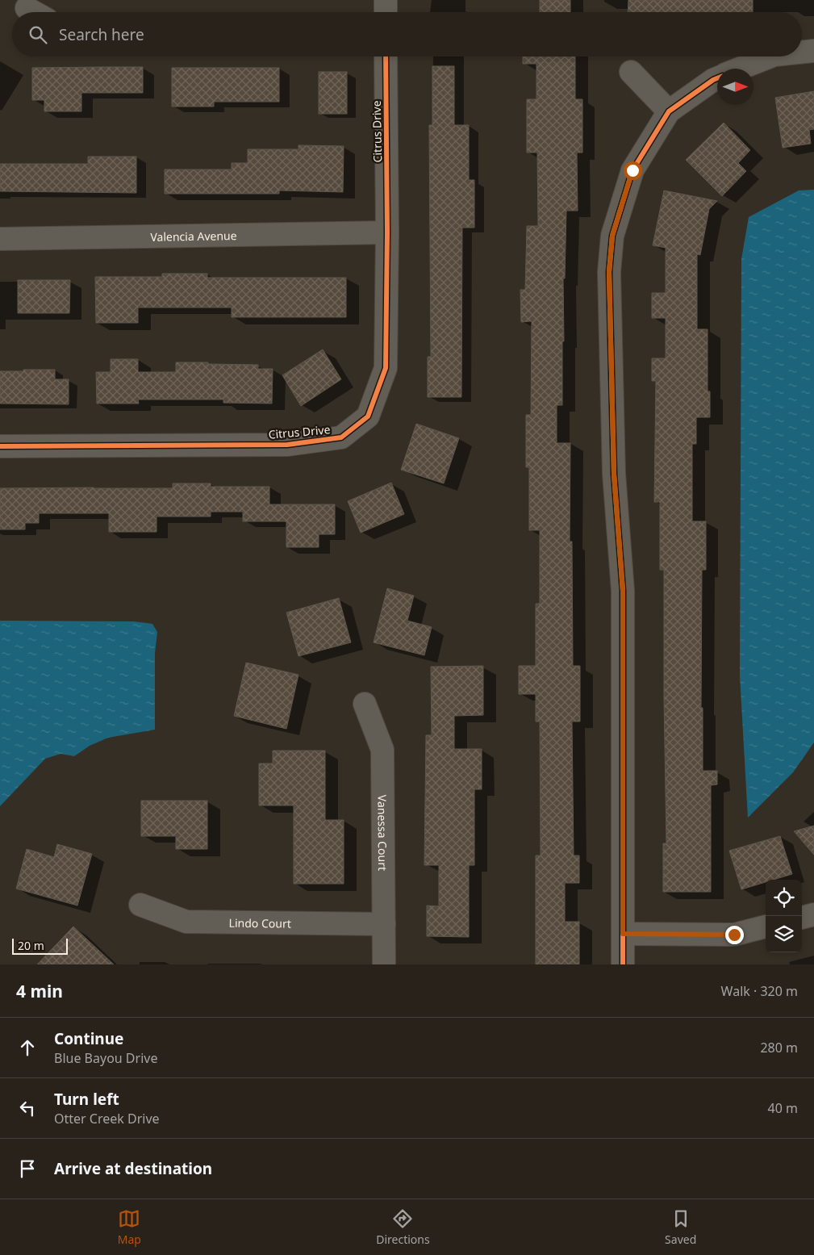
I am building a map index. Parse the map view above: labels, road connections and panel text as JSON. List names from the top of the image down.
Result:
{
  "streets": {
    "street": [
      "Citrus Drive",
      "Valencia Avenue",
      "Vanessa Court",
      "Lindo Court"
    ]
  },
  "crossings": [
    ["Citrus Drive", "Valencia Avenue"],
    ["Vanessa Court", "Lindo Court"]
  ],
  "scale_bar": "20 m",
  "north": "right",
  "page": {
    "search": "Search here",
    "scale": "20 m",
    "heading": ["4 min", "Walk · 320 m"],
    "list": [
      ["Continue", "Blue Bayou Drive", "280 m"],
      ["Turn left", "Otter Creek Drive", "40 m"],
      "Arrive at destination"
    ],
    "nav": ["Map", "Directions", "Saved"]
  }
}
